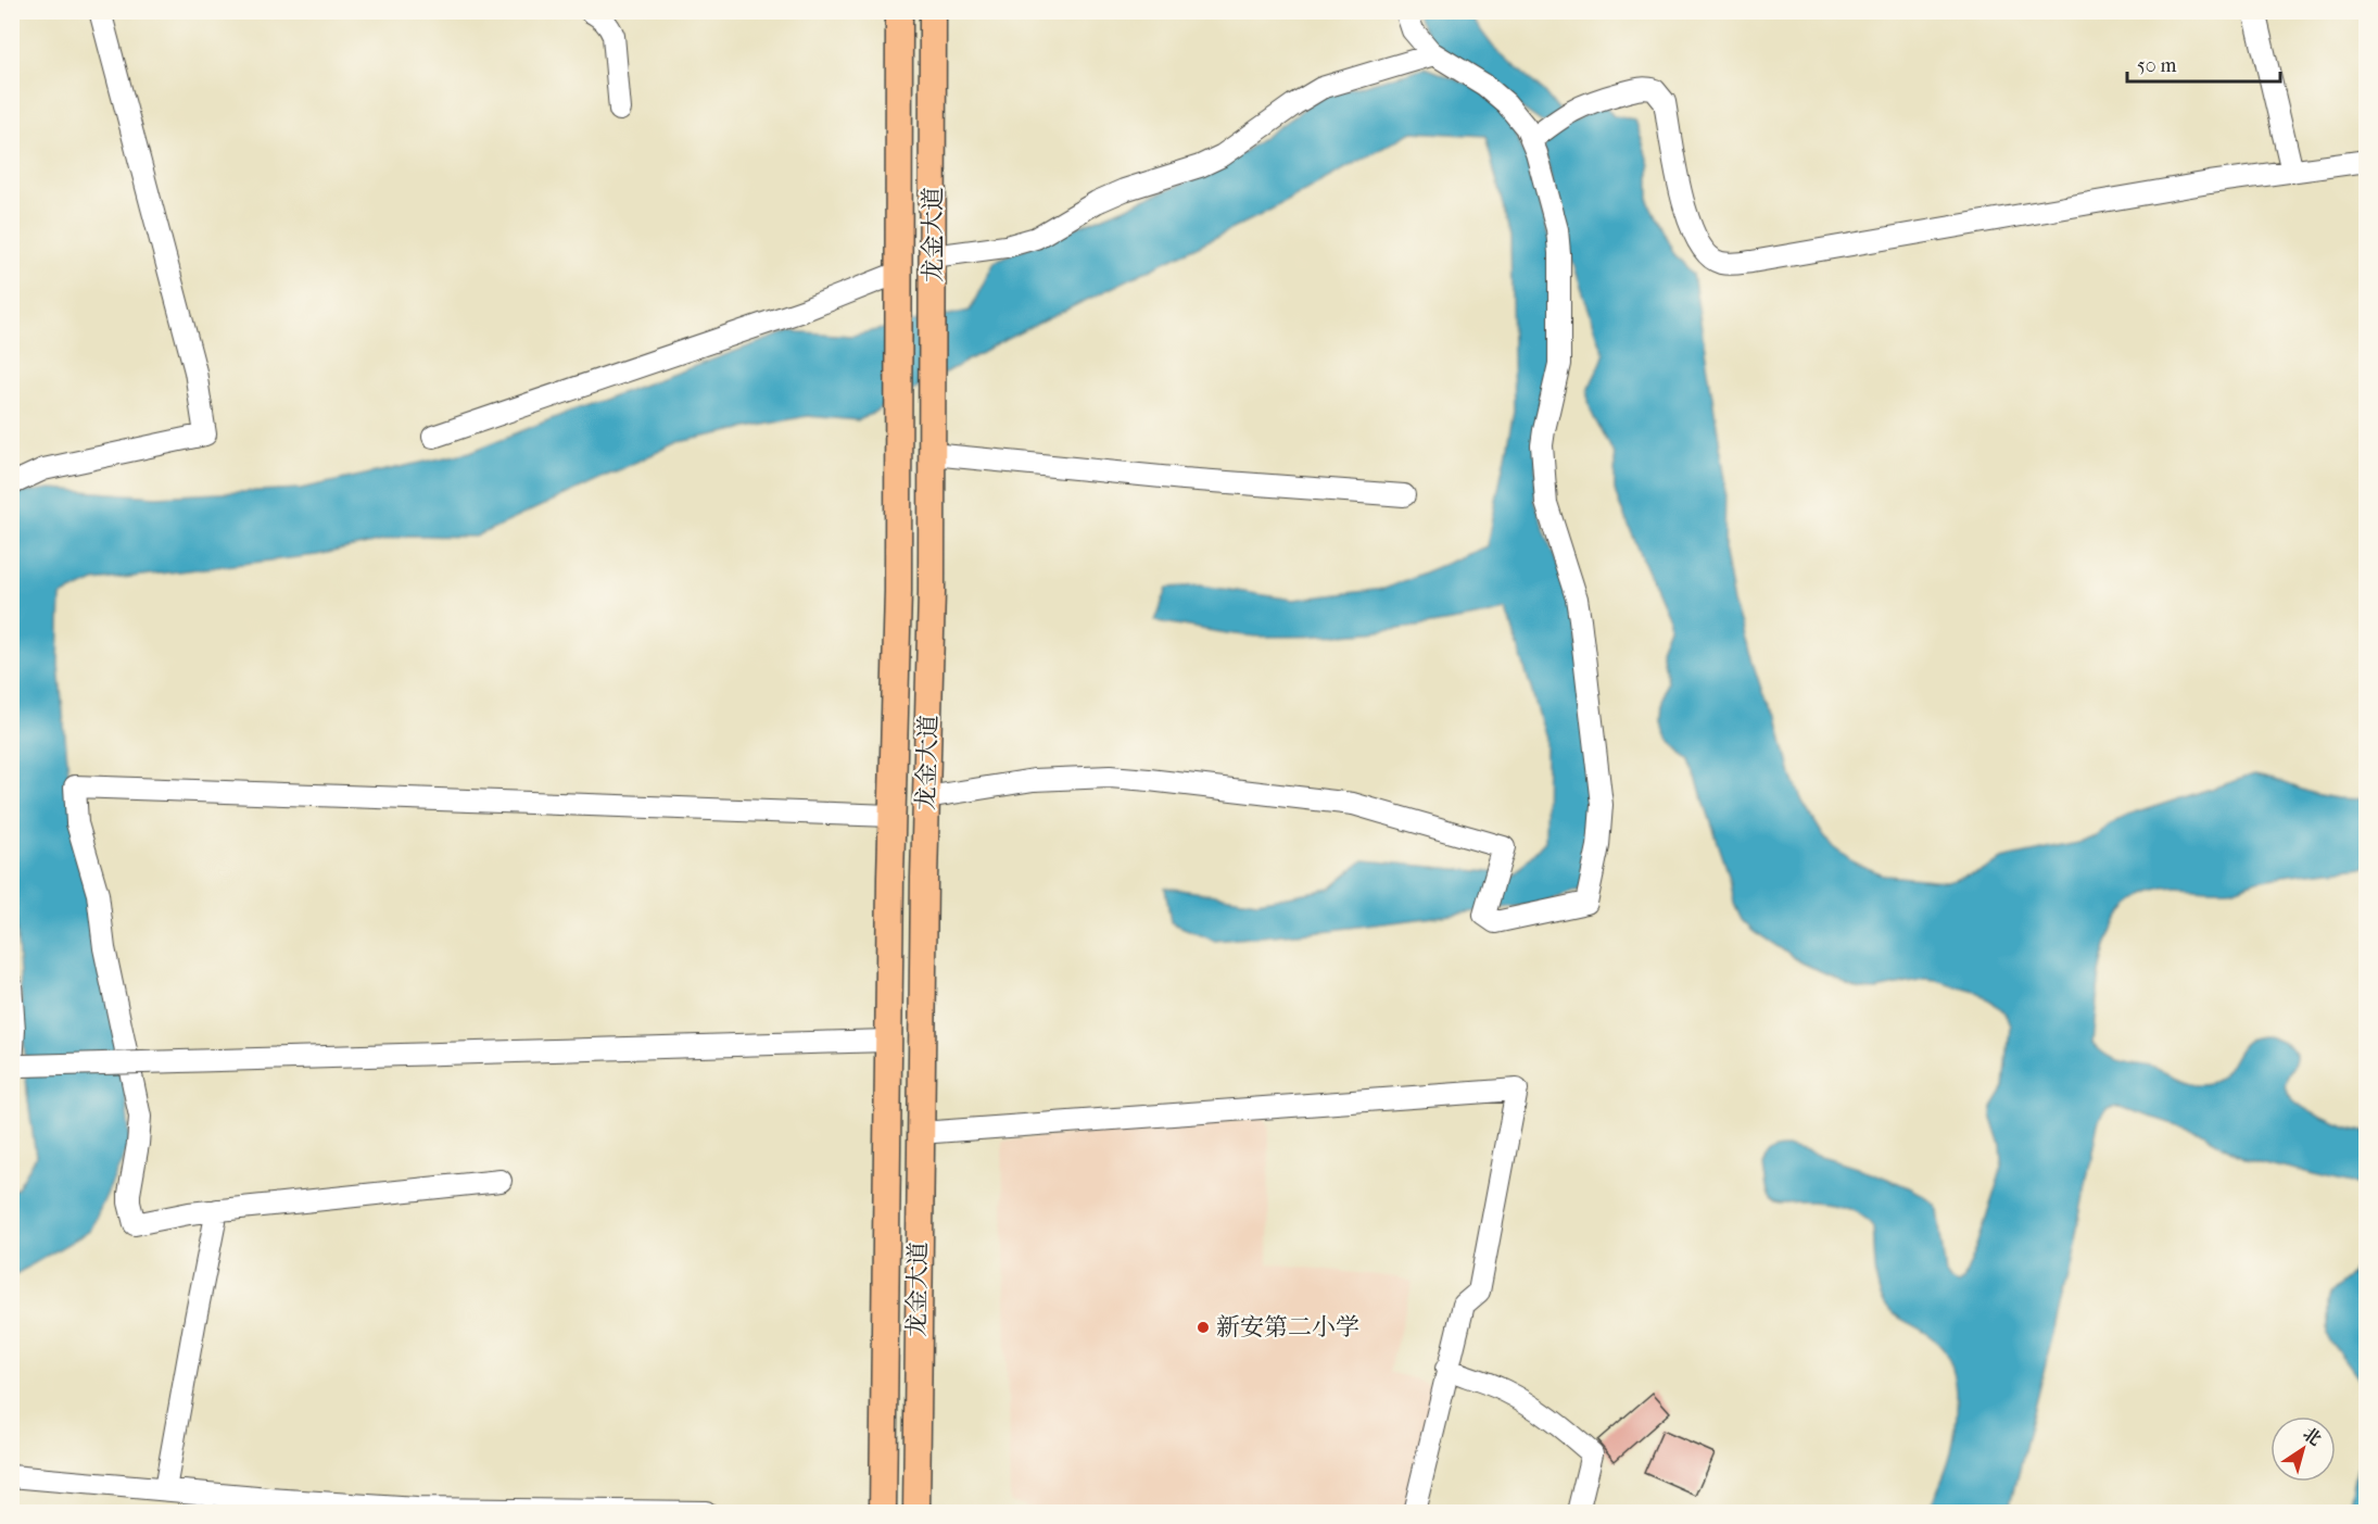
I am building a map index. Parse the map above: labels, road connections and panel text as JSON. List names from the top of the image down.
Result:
{
  "streets": {
    "main road": ["龙金大道"]
  },
  "places": ["新安第二小学"],
  "scale_bar": "50 m",
  "north": "top right"
}
